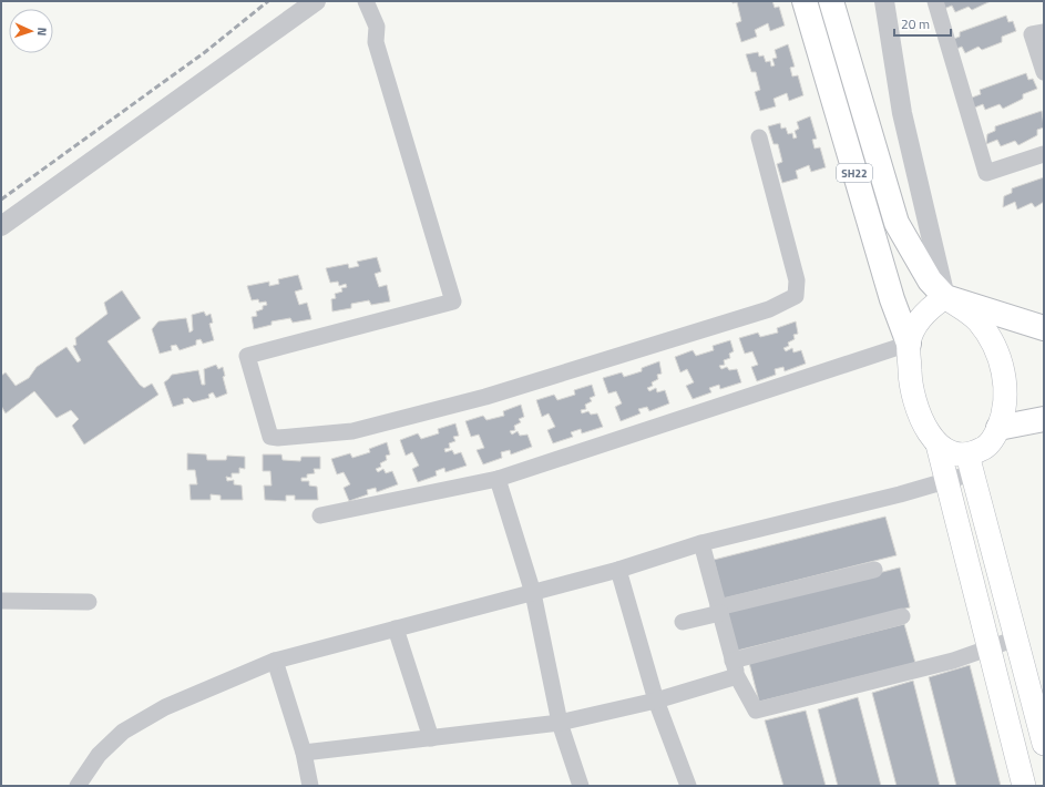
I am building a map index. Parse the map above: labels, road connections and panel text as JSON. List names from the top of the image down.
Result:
{
  "streets": {
    "main road": ["SH22"]
  },
  "scale_bar": "20 m",
  "north": "right"
}
